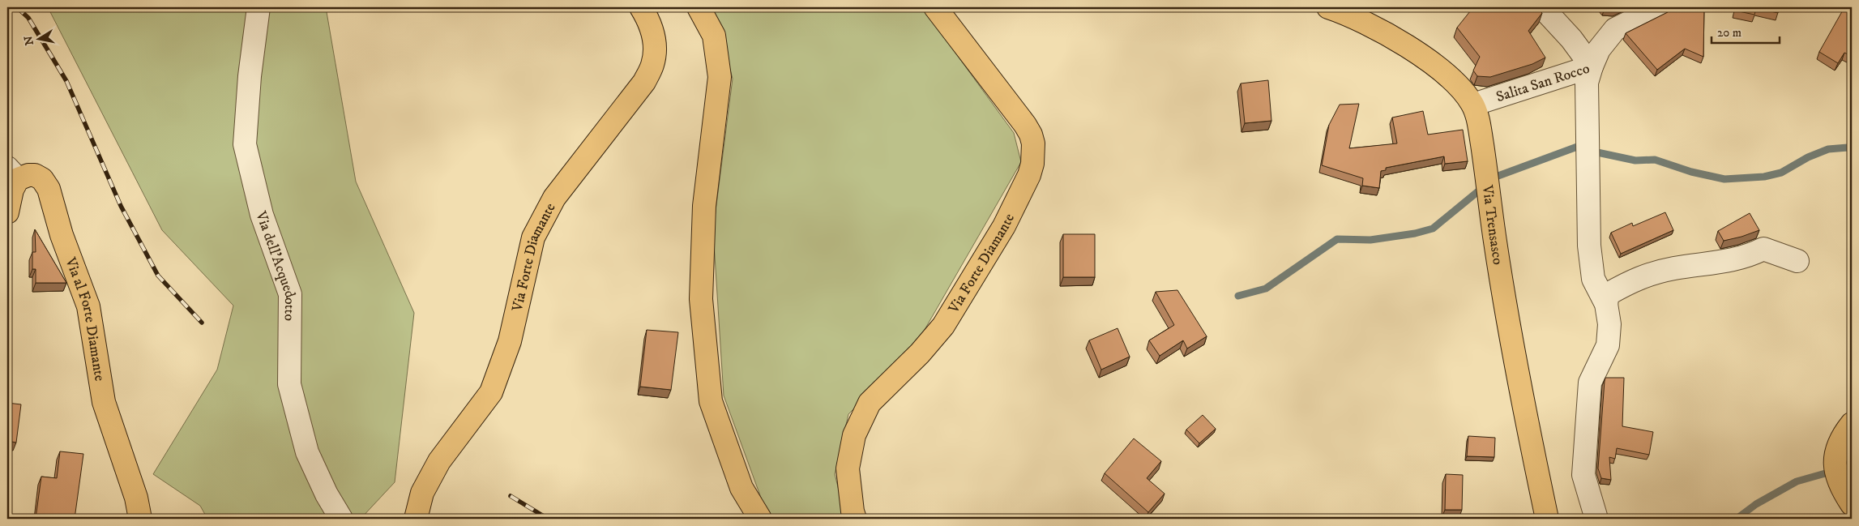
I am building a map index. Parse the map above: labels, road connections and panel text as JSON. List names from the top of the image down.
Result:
{
  "streets": {
    "main road": ["Via Trensasco", "Via Forte Diamante", "Via al Forte Diamante"],
    "street": ["Salita San Rocco", "Via dell'Acquedotto"]
  },
  "crossings": [
    ["Salita San Rocco", "Via Trensasco"]
  ],
  "scale_bar": "20 m",
  "north": "left"
}
